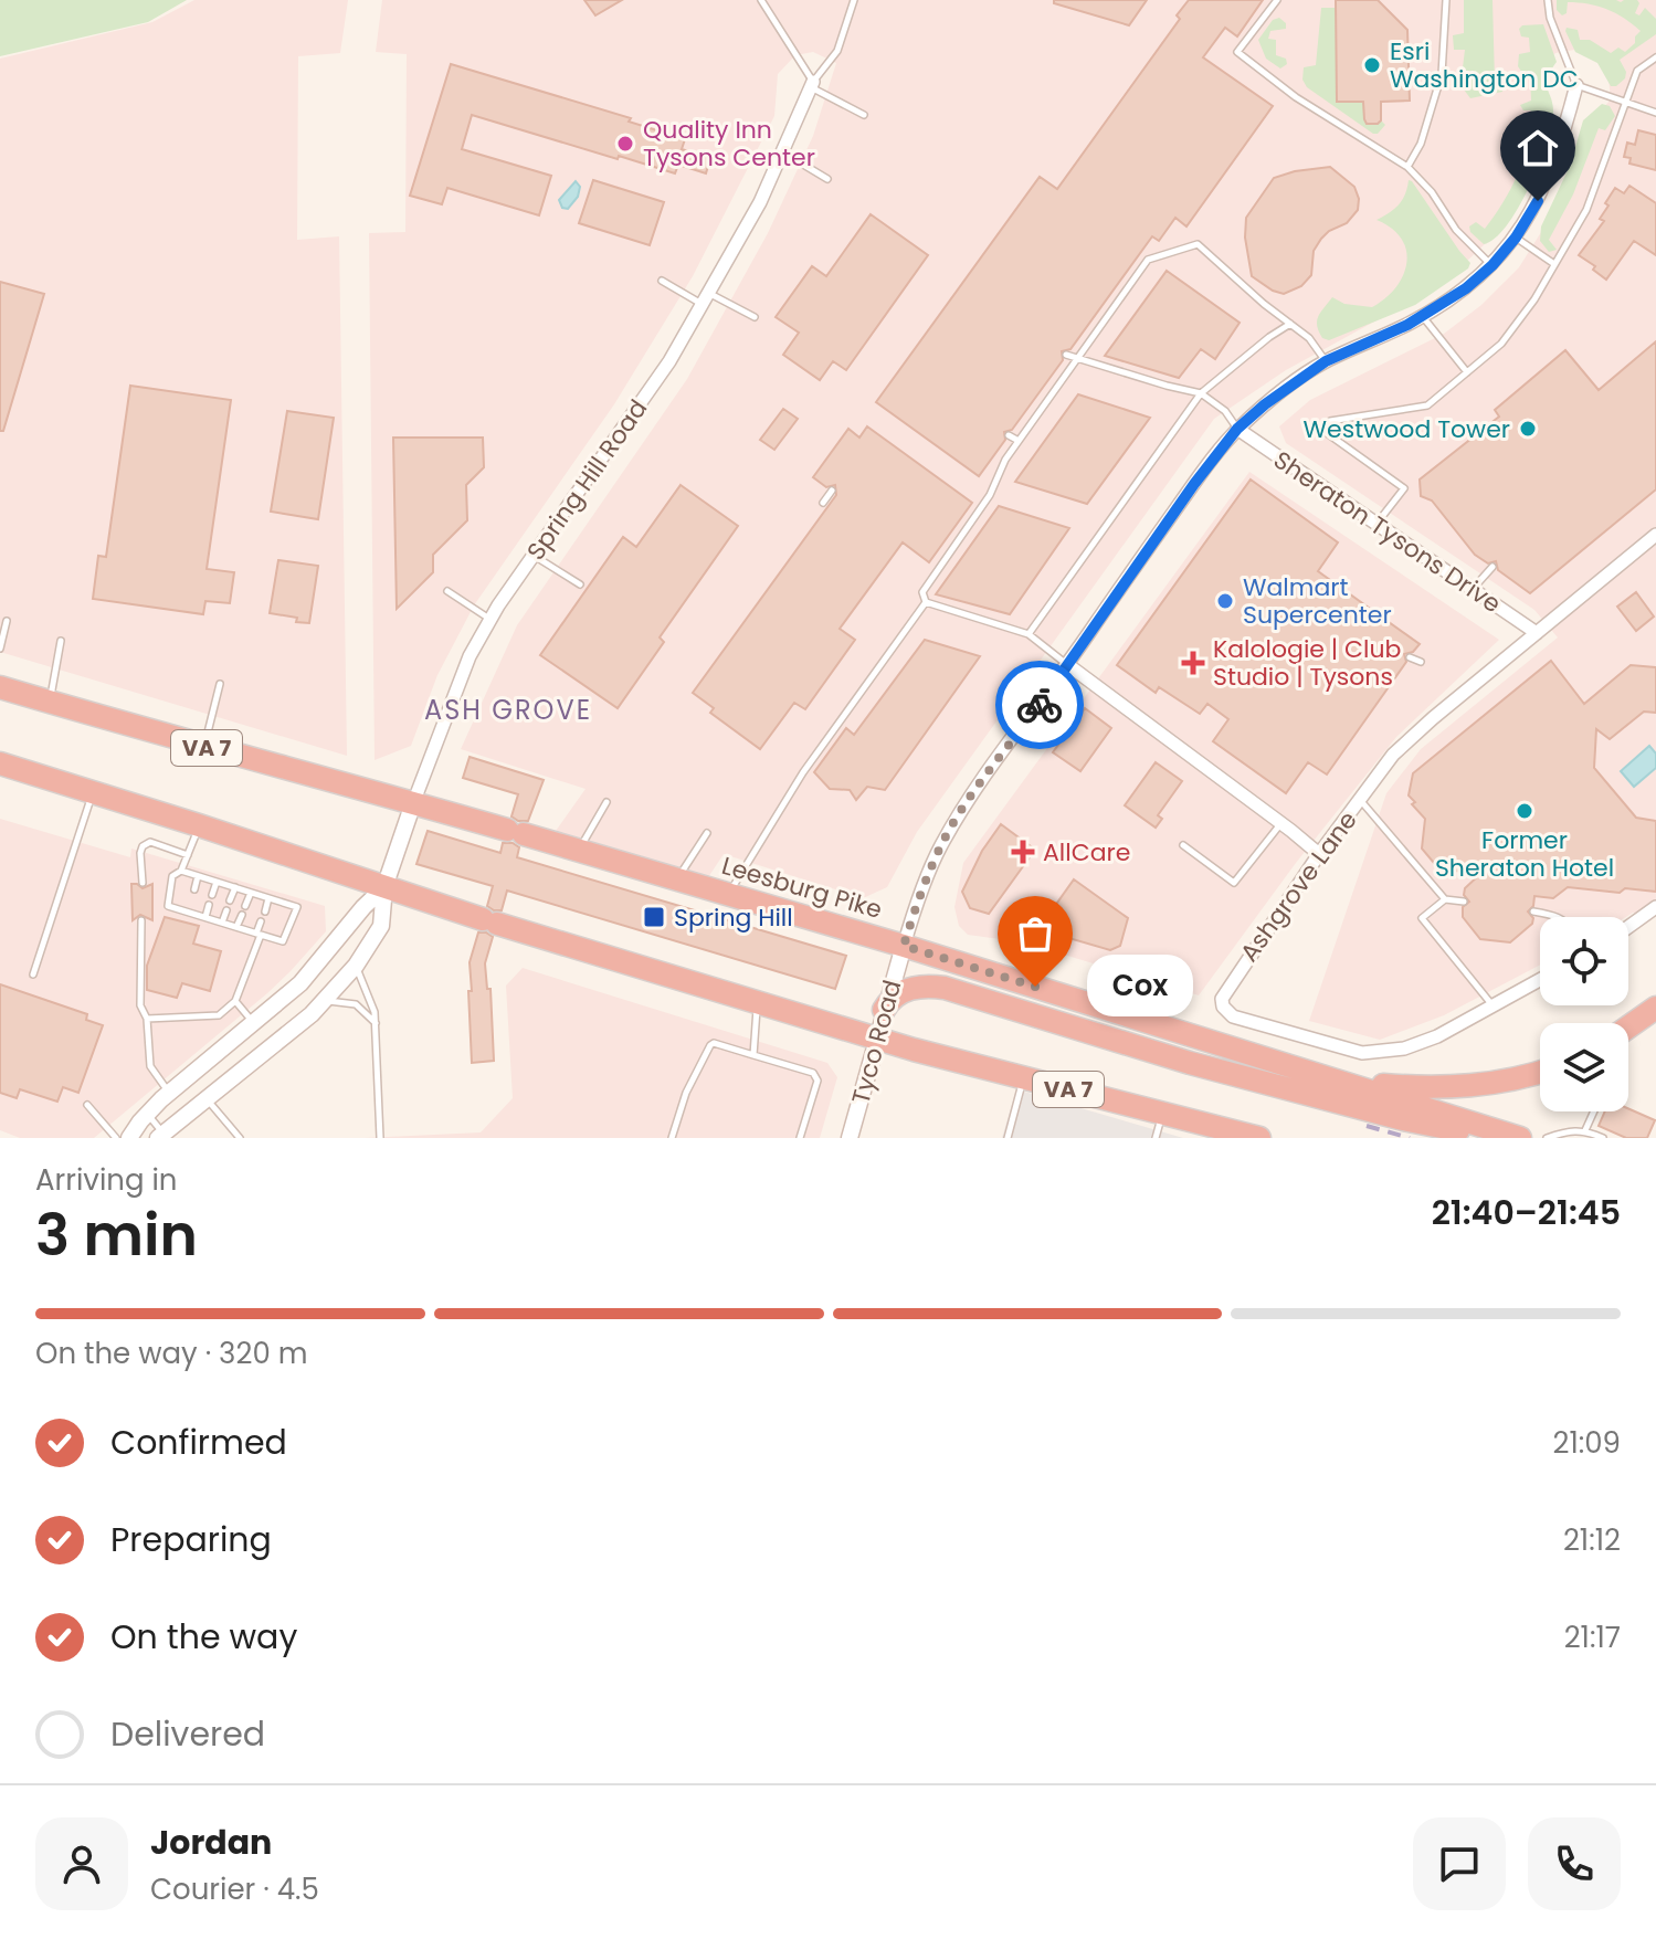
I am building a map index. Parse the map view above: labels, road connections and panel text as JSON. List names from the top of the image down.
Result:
{
  "streets": {
    "highway": ["VA 7", "Leesburg Pike"],
    "main road": ["Spring Hill Road", "Tyco Road"],
    "street": ["Sheraton Tysons Drive", "Ashgrove Lane"]
  },
  "crossings": [
    ["Spring Hill Road", "VA 7"],
    ["Spring Hill Road", "Leesburg Pike"],
    ["Sheraton Tysons Drive", "Ashgrove Lane"],
    ["VA 7", "Tyco Road"],
    ["Leesburg Pike", "Tyco Road"]
  ],
  "districts": ["ASH GROVE"],
  "places": {
    "other": [
      "Esri Washington DC",
      "Quality Inn Tysons Center",
      "Westwood Tower",
      "Walmart Supercenter",
      "Former Sheraton Hotel",
      "Cox"
    ],
    "health": ["Kalologie | Club Studio | Tysons", "AllCare"],
    "transit": ["Spring Hill"]
  },
  "page": {
    "bubble": "Cox",
    "heading": ["3 min", "Arriving in", "21:40–21:45"],
    "panel": ["Jordan", "Courier · 4.5"],
    "bar": "On the way · 320 m",
    "list": [
      ["Confirmed", "21:09"],
      ["Preparing", "21:12"],
      ["On the way", "21:17"],
      "Delivered"
    ]
  }
}
